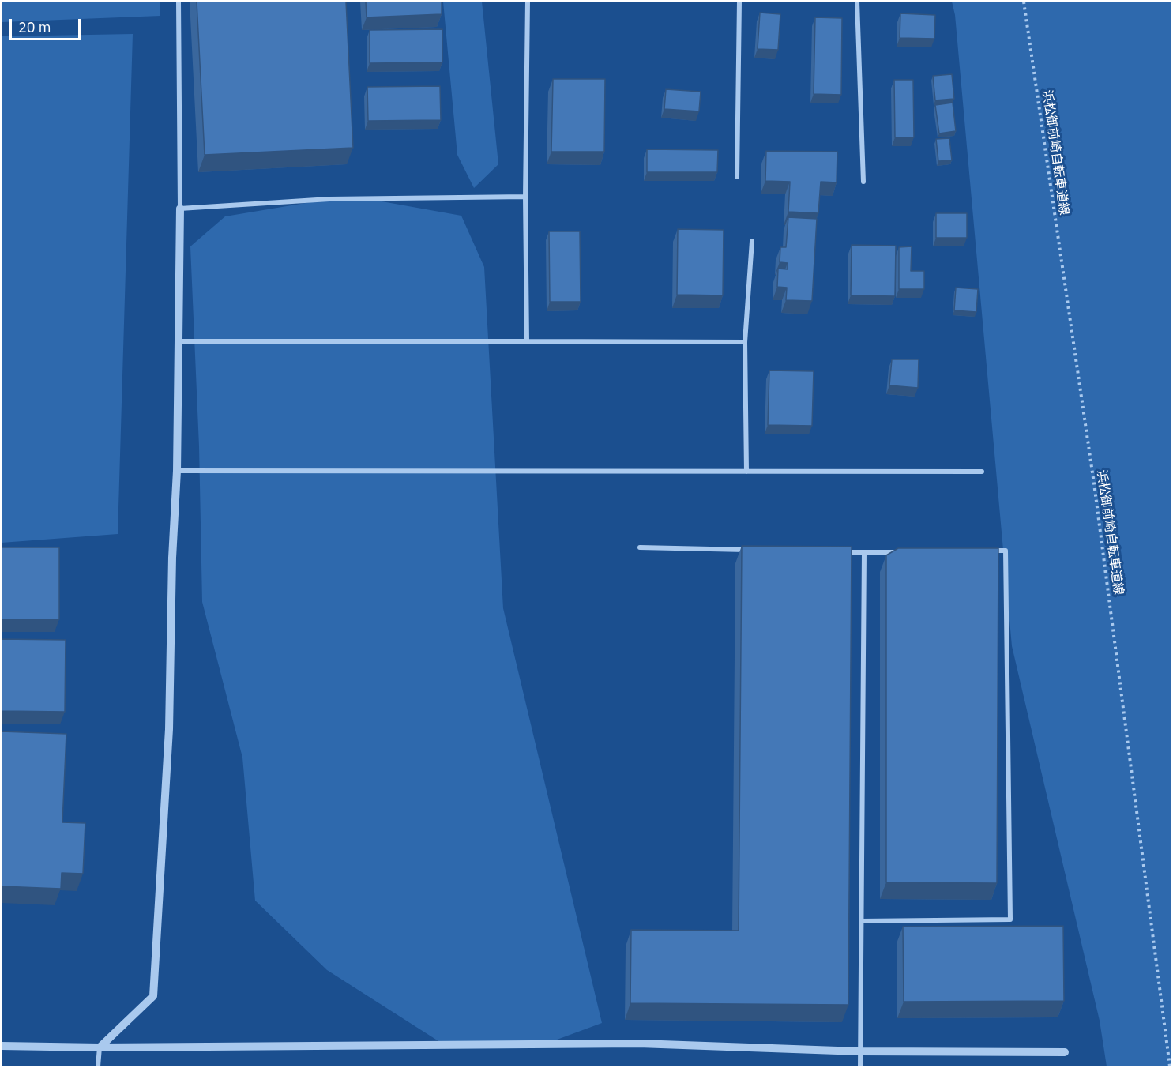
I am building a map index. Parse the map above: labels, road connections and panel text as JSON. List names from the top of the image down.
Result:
{
  "streets": {
    "path": ["浜松御前崎自転車道線"]
  },
  "scale_bar": "20 m"
}
